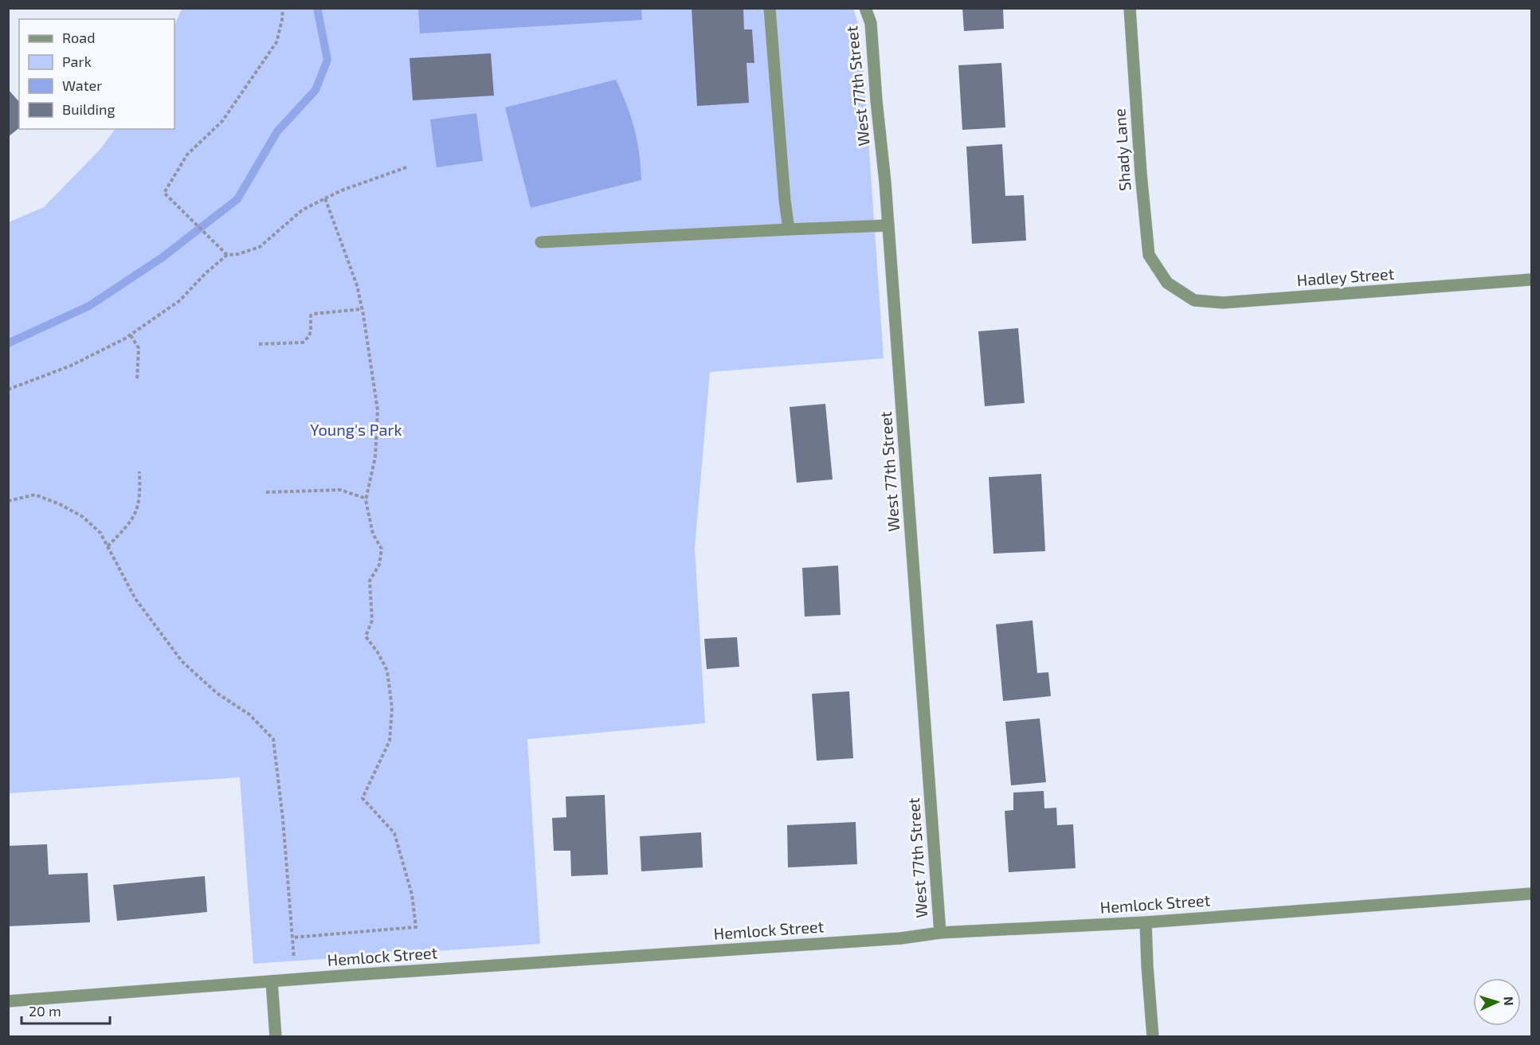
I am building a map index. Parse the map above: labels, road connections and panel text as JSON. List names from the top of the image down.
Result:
{
  "streets": {
    "street": [
      "West 77th Street",
      "Shady Lane",
      "Hadley Street",
      "Hemlock Street"
    ]
  },
  "crossings": [
    ["West 77th Street", "Hemlock Street"],
    ["Shady Lane", "Hadley Street"]
  ],
  "parks": ["Young's Park"],
  "legend": [
    "Road",
    "Park",
    "Water",
    "Building"
  ],
  "scale_bar": "20 m",
  "north": "right"
}
